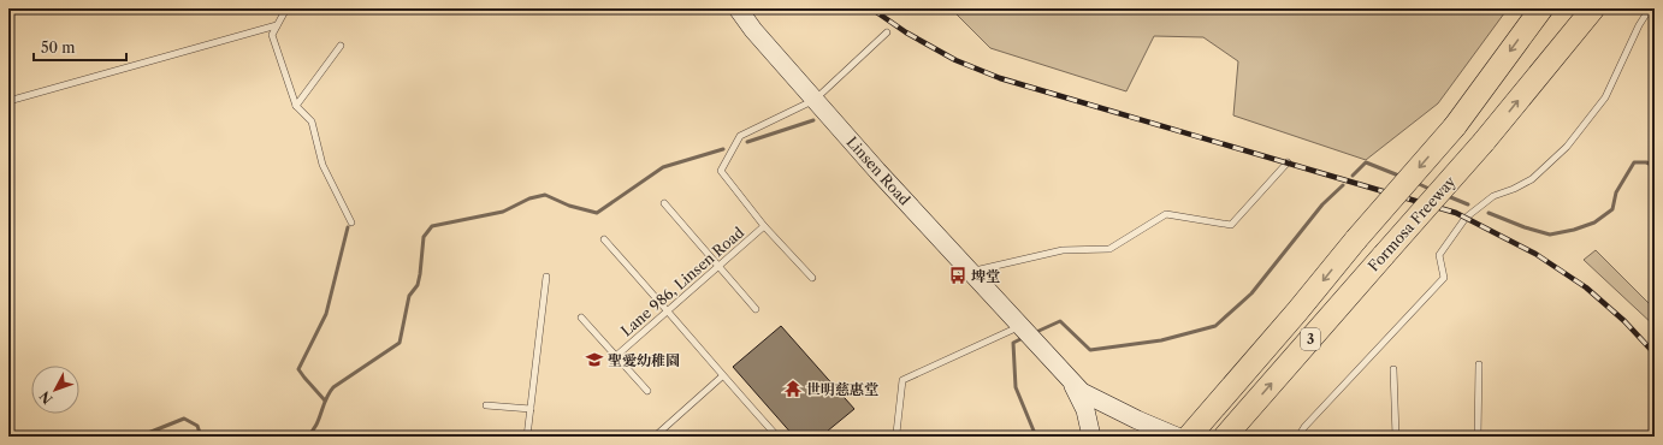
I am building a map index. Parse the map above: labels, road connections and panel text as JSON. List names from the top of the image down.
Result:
{
  "streets": {
    "highway": ["Formosa Freeway", "3"],
    "main road": ["Linsen Road"],
    "lane": ["Lane 986, Linsen Road"]
  },
  "crossings": [
    ["Linsen Road", "Lane 986, Linsen Road"]
  ],
  "places": {
    "bus stop": ["埤堂"],
    "school or university": ["聖愛幼稚園"],
    "temple": ["世明慈惠堂"]
  },
  "scale_bar": "50 m",
  "north": "bottom left"
}
